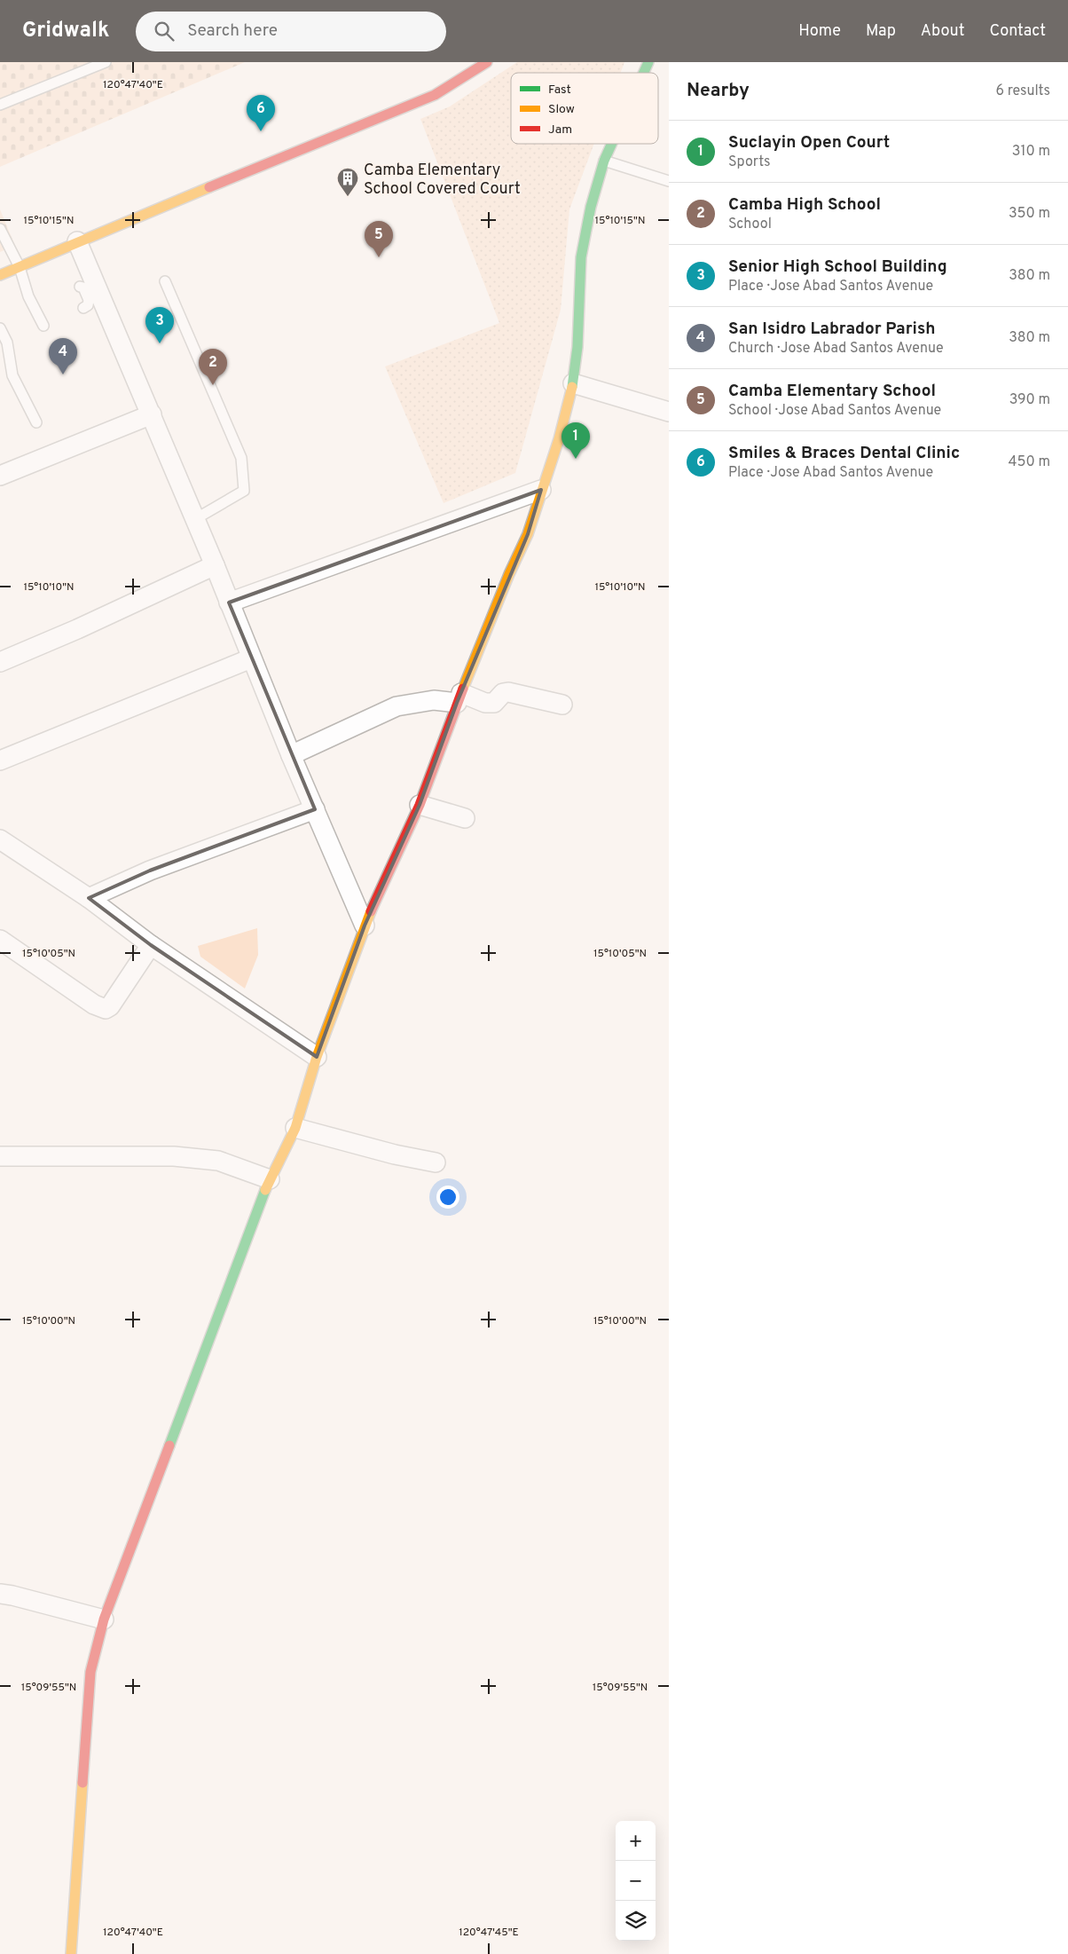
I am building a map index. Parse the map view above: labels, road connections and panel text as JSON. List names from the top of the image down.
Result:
{
  "places": {
    "building": ["Camba Elementary School Covered Court"]
  },
  "legend": ["Fast", "Slow", "Jam"],
  "page": {
    "header": "Gridwalk",
    "search": "Search here",
    "nav": [
      "Home",
      "Map",
      "About",
      "Contact"
    ],
    "heading": ["Nearby", "6 results"],
    "pins": [
      "6",
      "5",
      "3",
      "4",
      "2",
      "1"
    ],
    "list": [
      {
        "mark": "1",
        "name": "Suclayin Open Court",
        "note": "Sports",
        "value": "310 m"
      },
      {
        "mark": "2",
        "name": "Camba High School",
        "note": "School",
        "value": "350 m"
      },
      {
        "mark": "3",
        "name": "Senior High School Building",
        "note": "Place · Jose Abad Santos Avenue",
        "value": "380 m"
      },
      {
        "mark": "4",
        "name": "San Isidro Labrador Parish",
        "note": "Church · Jose Abad Santos Avenue",
        "value": "380 m"
      },
      {
        "mark": "5",
        "name": "Camba Elementary School",
        "note": "School · Jose Abad Santos Avenue",
        "value": "390 m"
      },
      {
        "mark": "6",
        "name": "Smiles & Braces Dental Clinic",
        "note": "Place · Jose Abad Santos Avenue",
        "value": "450 m"
      }
    ],
    "map_buttons": ["+", "−"]
  },
  "coordinates": [
    "120°47'40\"E",
    "15°10'15\"N",
    "15°10'10\"N",
    "15°10'05\"N",
    "15°10'00\"N",
    "15°09'55\"N",
    "120°47'45\"E"
  ]
}
